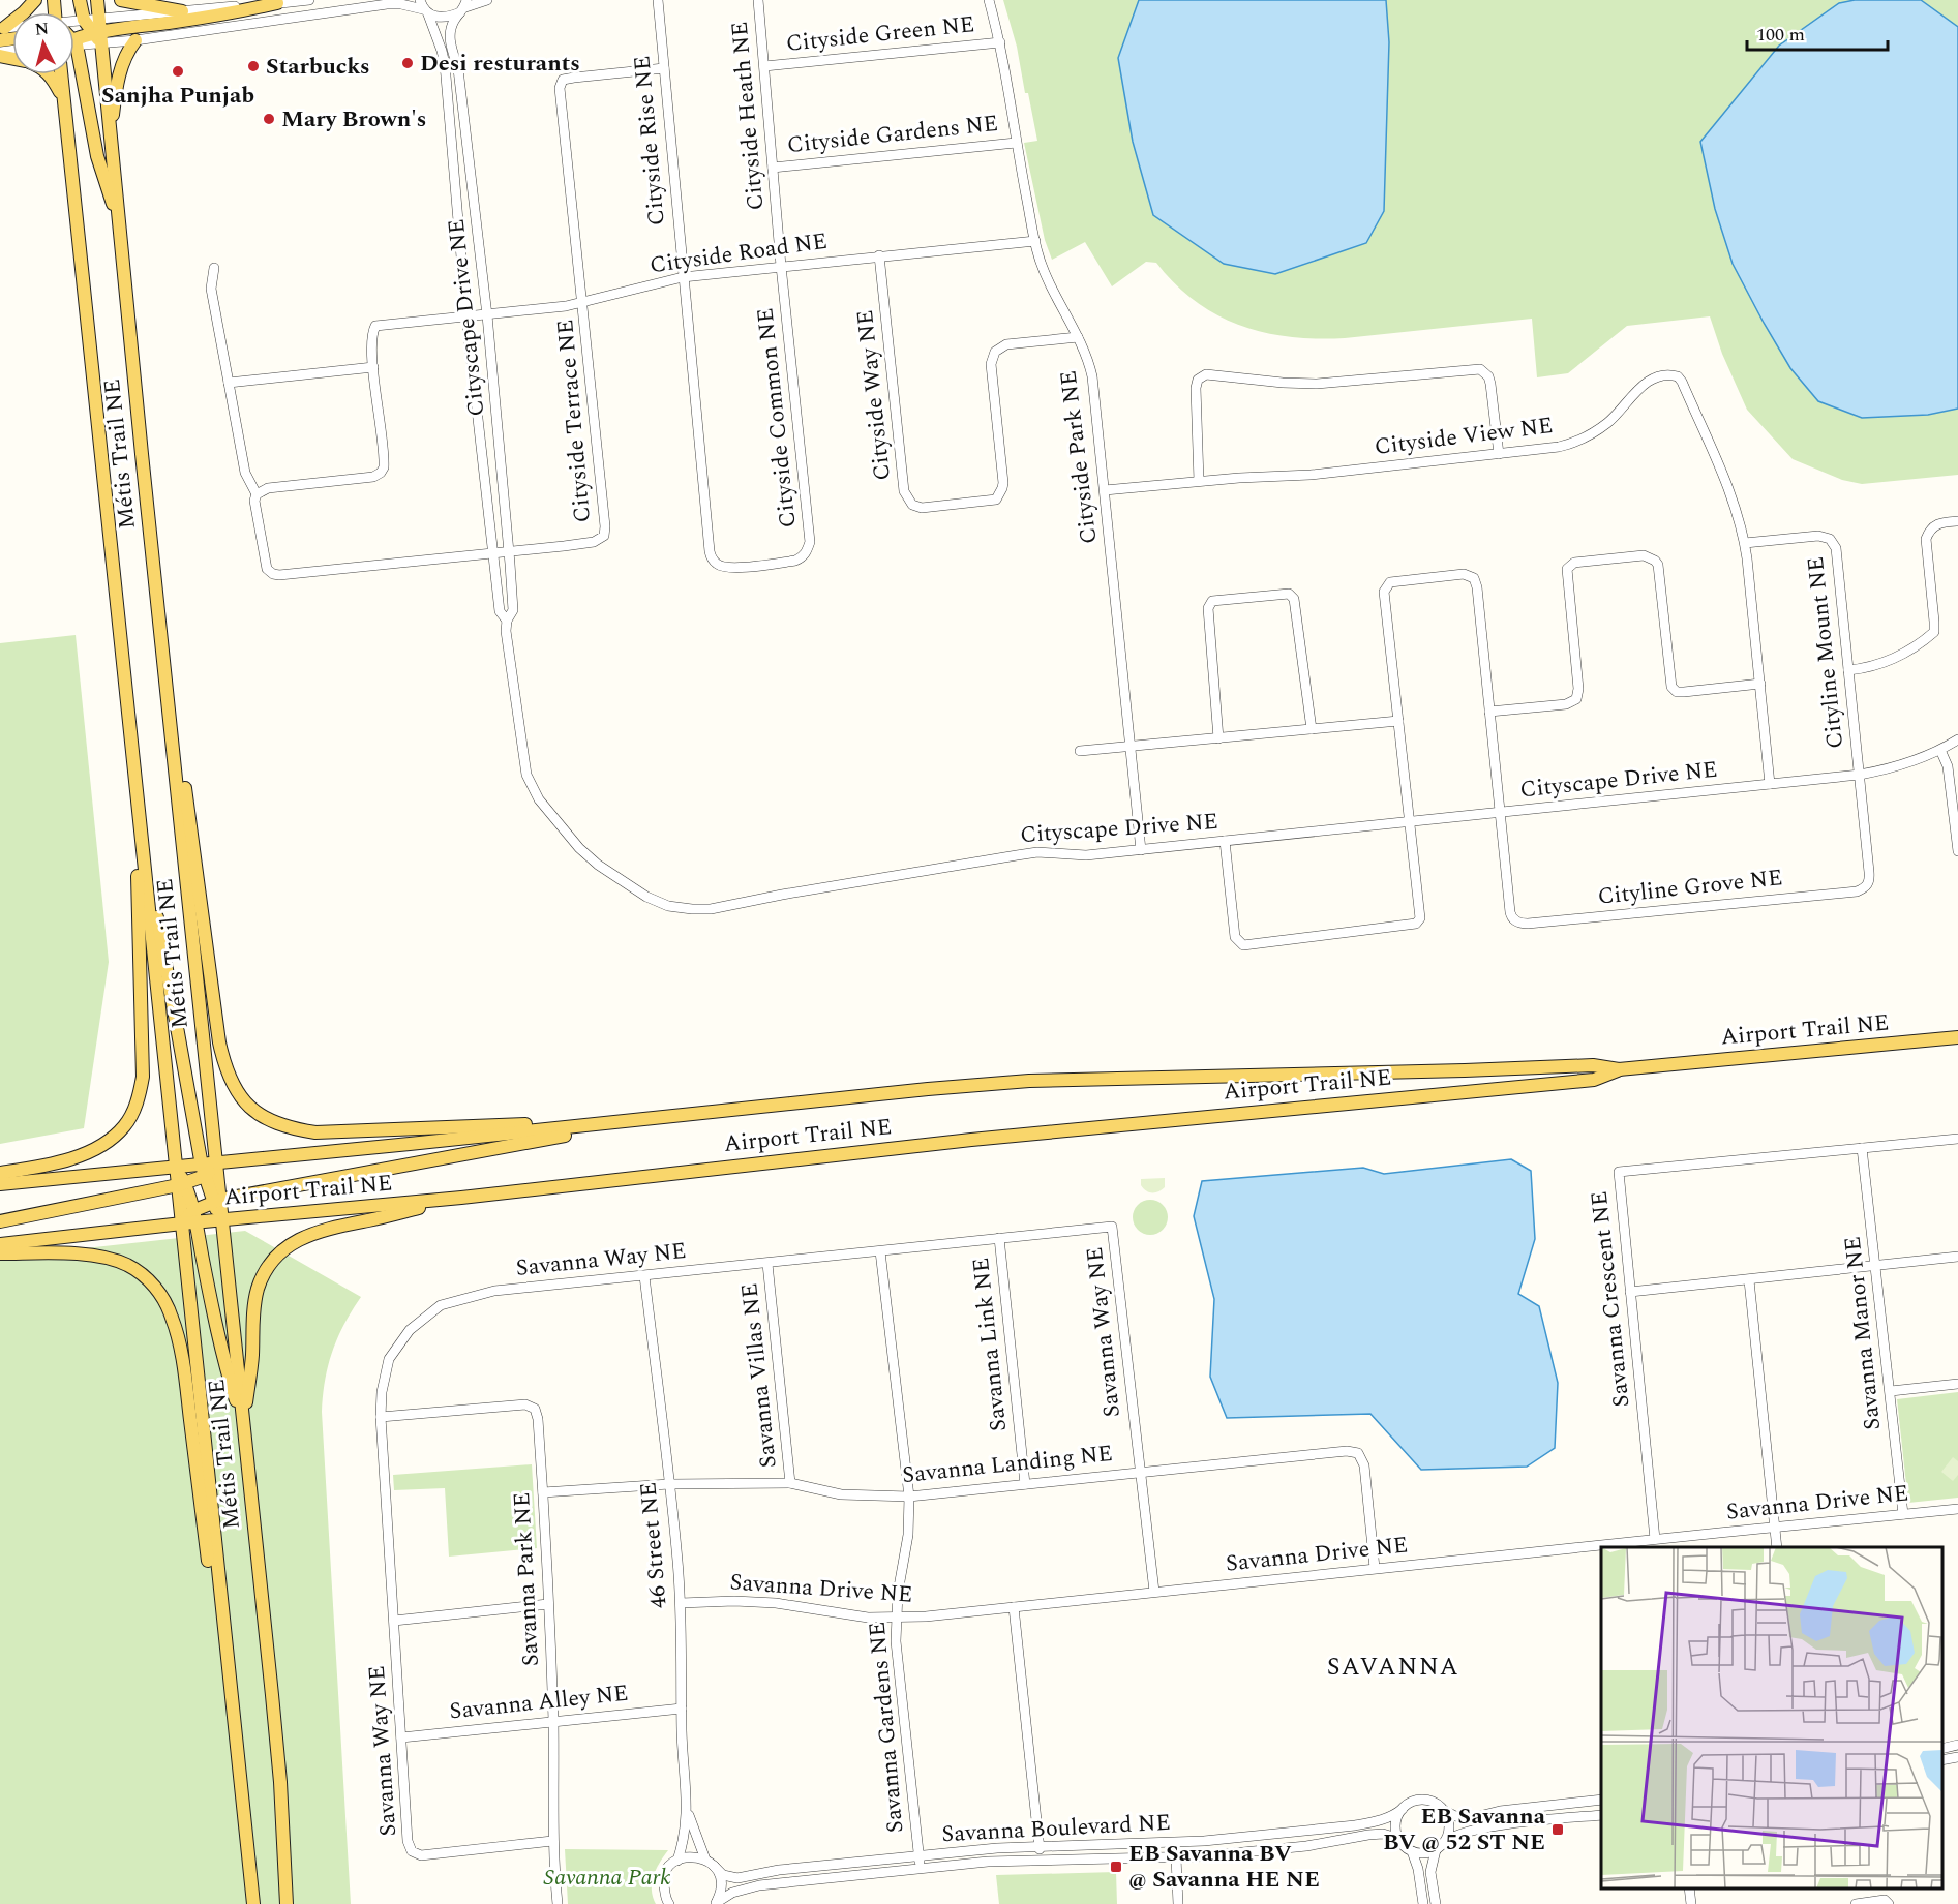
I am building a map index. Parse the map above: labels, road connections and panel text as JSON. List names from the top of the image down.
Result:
{
  "streets": {
    "main road": ["Métis Trail NE", "Airport Trail NE"],
    "street": [
      "Cityside Green NE",
      "Cityside Heath NE",
      "Cityside Gardens NE",
      "Cityside Rise NE",
      "Cityside Road NE",
      "Cityscape Drive NE",
      "Cityside Way NE",
      "Cityside Common NE",
      "Cityside Terrace NE",
      "Cityside View NE",
      "Cityside Park NE",
      "Cityline Mount NE",
      "Cityline Grove NE",
      "Savanna Way NE",
      "Savanna Crescent NE",
      "Savanna Manor NE",
      "Savanna Link NE",
      "Savanna Villas NE",
      "Savanna Landing NE",
      "Savanna Drive NE",
      "46 Street NE",
      "Savanna Park NE",
      "Savanna Alley NE",
      "Savanna Gardens NE",
      "Savanna Boulevard NE"
    ]
  },
  "crossings": [
    ["Cityside Green NE", "Cityside Heath NE"],
    ["Cityside Green NE", "Cityside Park NE"],
    ["Cityside Heath NE", "Cityside Gardens NE"],
    ["Cityside Heath NE", "Cityside Road NE"],
    ["Cityside Heath NE", "Cityside Common NE"],
    ["Cityside Gardens NE", "Cityside Park NE"],
    ["Cityside Rise NE", "Cityside Road NE"],
    ["Cityside Rise NE", "Cityside Common NE"],
    ["Cityside Road NE", "Cityscape Drive NE"],
    ["Cityside Road NE", "Cityside Way NE"],
    ["Cityside Road NE", "Cityside Common NE"],
    ["Cityside Road NE", "Cityside Terrace NE"],
    ["Cityside Road NE", "Cityside Park NE"],
    ["Cityscape Drive NE", "Cityside Terrace NE"],
    ["Cityscape Drive NE", "Cityside View NE"],
    ["Cityscape Drive NE", "Cityside Park NE"],
    ["Cityscape Drive NE", "Cityline Mount NE"],
    ["Cityscape Drive NE", "Cityline Grove NE"],
    ["Cityside Way NE", "Cityside Park NE"],
    ["Cityside View NE", "Cityside Park NE"],
    ["Cityside View NE", "Cityline Mount NE"],
    ["Métis Trail NE", "Airport Trail NE"],
    ["Cityline Mount NE", "Cityline Grove NE"],
    ["Savanna Way NE", "Savanna Link NE"],
    ["Savanna Way NE", "Savanna Villas NE"],
    ["Savanna Way NE", "Savanna Landing NE"],
    ["Savanna Way NE", "Savanna Drive NE"],
    ["Savanna Way NE", "46 Street NE"],
    ["Savanna Way NE", "Savanna Park NE"],
    ["Savanna Way NE", "Savanna Alley NE"],
    ["Savanna Way NE", "Savanna Gardens NE"],
    ["Savanna Crescent NE", "Savanna Manor NE"],
    ["Savanna Crescent NE", "Savanna Drive NE"],
    ["Savanna Manor NE", "Savanna Drive NE"],
    ["Savanna Link NE", "Savanna Landing NE"],
    ["Savanna Villas NE", "Savanna Landing NE"],
    ["Savanna Landing NE", "Savanna Drive NE"],
    ["Savanna Landing NE", "46 Street NE"],
    ["Savanna Landing NE", "Savanna Park NE"],
    ["Savanna Landing NE", "Savanna Gardens NE"],
    ["Savanna Drive NE", "46 Street NE"],
    ["Savanna Drive NE", "Savanna Gardens NE"],
    ["46 Street NE", "Savanna Alley NE"],
    ["46 Street NE", "Savanna Boulevard NE"],
    ["Savanna Park NE", "Savanna Alley NE"],
    ["Savanna Gardens NE", "Savanna Boulevard NE"]
  ],
  "districts": ["SAVANNA"],
  "parks": ["Savanna Park"],
  "places": {
    "other": [
      "Desi resturants",
      "Starbucks",
      "Sanjha Punjab",
      "Mary Brown's"
    ],
    "transit": ["EB Savanna BV @ 52 ST NE", "EB Savanna BV @ Savanna HE NE"]
  },
  "scale_bar": "100 m",
  "north": "top"
}
